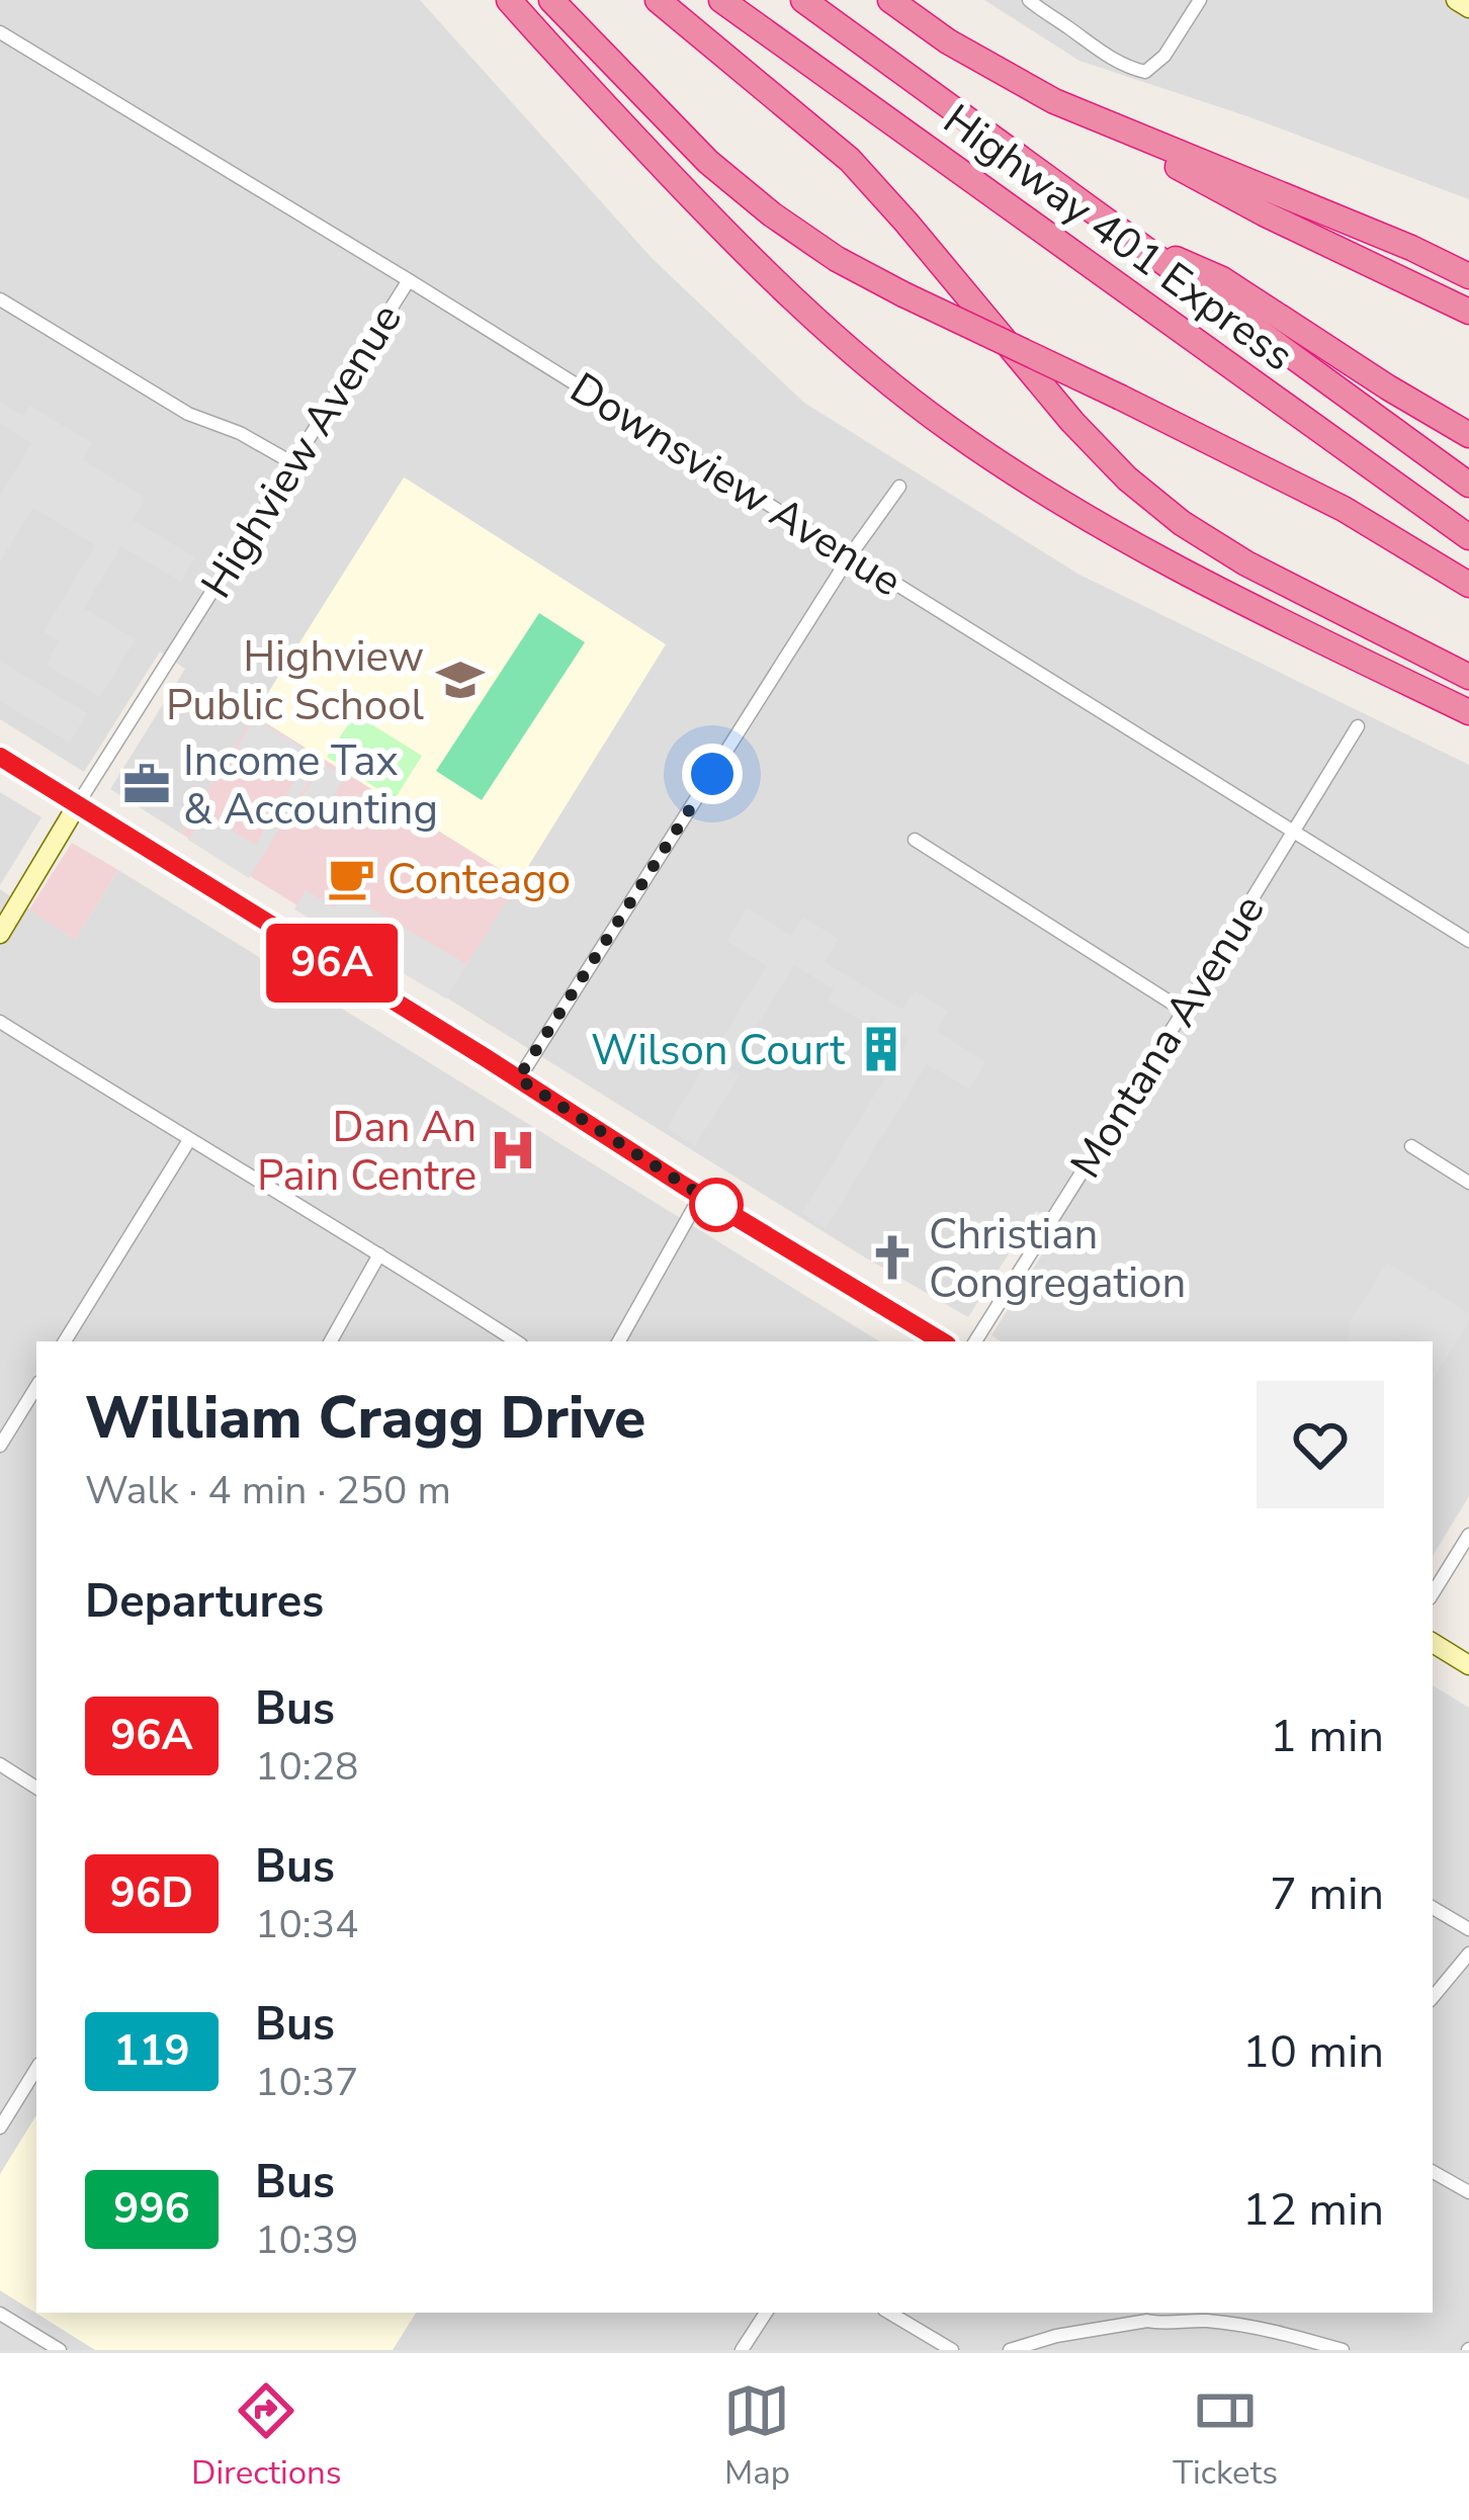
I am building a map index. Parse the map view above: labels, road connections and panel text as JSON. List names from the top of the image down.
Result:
{
  "streets": {
    "highway": ["Highway 401 Express"],
    "street": ["Highview Avenue", "Downsview Avenue", "Montana Avenue"]
  },
  "crossings": [
    ["Highview Avenue", "Downsview Avenue"],
    ["Downsview Avenue", "Montana Avenue"]
  ],
  "places": {
    "school or university": ["Highview Public School"],
    "office": ["Income Tax & Accounting"],
    "cafe": ["Conteago"],
    "building": ["Wilson Court"],
    "hospital": ["Dan An Pain Centre"],
    "church": ["Christian Congregation"]
  },
  "lines": ["bus line 96A"],
  "page": {
    "on_map": "96A",
    "heading": [
      ["William Cragg Drive", "Walk · 4 min · 250 m"],
      "Departures"
    ],
    "list": [
      {
        "mark": "96A",
        "name": "Bus",
        "note": "10:28",
        "value": "1 min"
      },
      {
        "mark": "96D",
        "name": "Bus",
        "note": "10:34",
        "value": "7 min"
      },
      {
        "mark": "119",
        "name": "Bus",
        "note": "10:37",
        "value": "10 min"
      },
      {
        "mark": "996",
        "name": "Bus",
        "note": "10:39",
        "value": "12 min"
      }
    ],
    "tabs": ["Directions", "Map", "Tickets"]
  }
}
